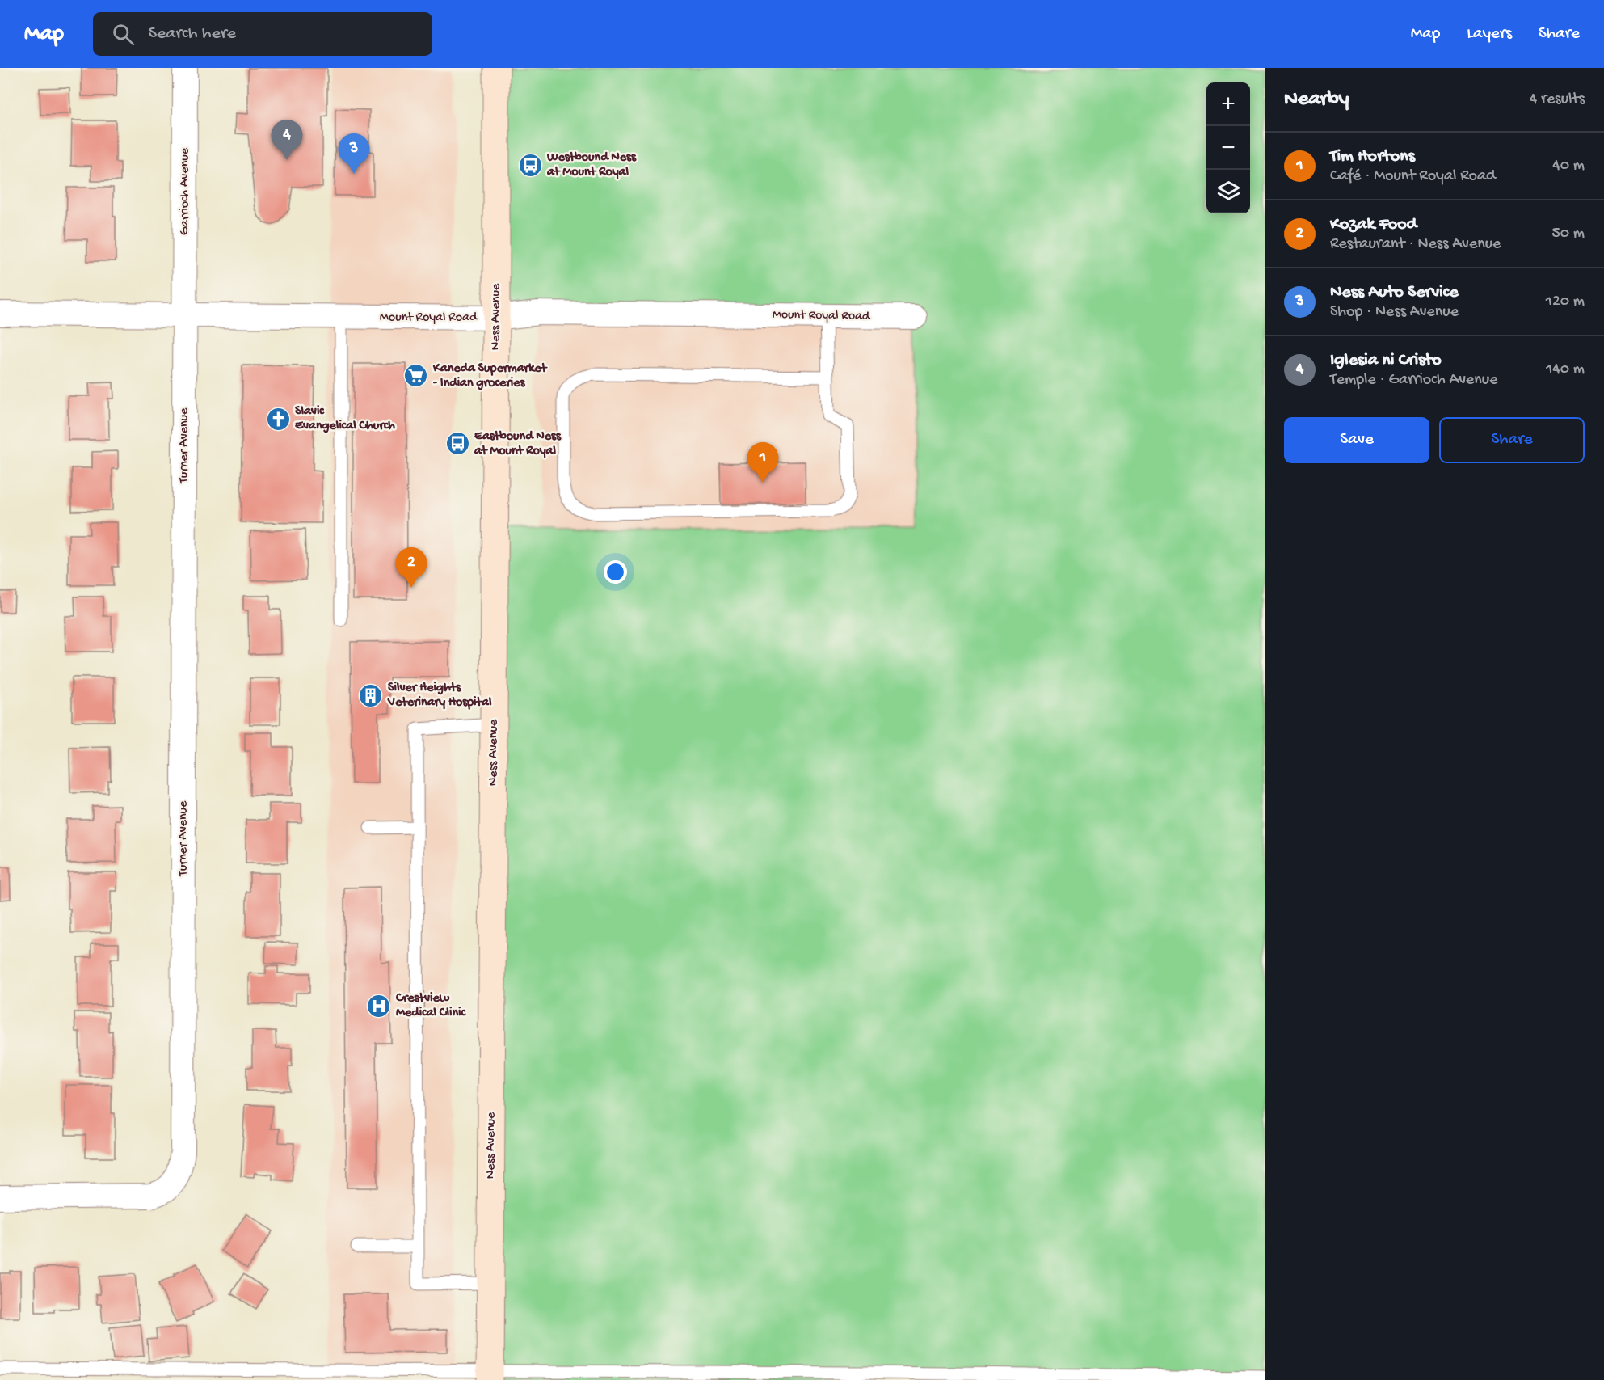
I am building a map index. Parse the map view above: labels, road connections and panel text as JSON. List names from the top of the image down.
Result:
{
  "streets": {
    "main road": ["Ness Avenue"],
    "street": ["Garrioch Avenue", "Mount Royal Road", "Turner Avenue"]
  },
  "crossings": [
    ["Garrioch Avenue", "Mount Royal Road"],
    ["Garrioch Avenue", "Turner Avenue"],
    ["Mount Royal Road", "Ness Avenue"],
    ["Mount Royal Road", "Turner Avenue"]
  ],
  "places": {
    "bus stop": ["Westbound Ness at Mount Royal", "Eastbound Ness at Mount Royal"],
    "supermarket": ["Kaneda Supermarket - Indian groceries"],
    "church": ["Slavic Evangelical Church"],
    "building": ["Silver Heights Veterinary Hospital"],
    "hospital": ["Crestview Medical Clinic"]
  },
  "page": {
    "header": "Map",
    "search": "Search here",
    "nav": ["Map", "Layers", "Share"],
    "heading": ["Nearby", "4 results"],
    "map_buttons": ["+", "−"],
    "pins": [
      "4",
      "3",
      "1",
      "2"
    ],
    "list": [
      {
        "mark": "1",
        "name": "Tim Hortons",
        "note": "Café · Mount Royal Road",
        "value": "40 m"
      },
      {
        "mark": "2",
        "name": "Kozak Food",
        "note": "Restaurant · Ness Avenue",
        "value": "50 m"
      },
      {
        "mark": "3",
        "name": "Ness Auto Service",
        "note": "Shop · Ness Avenue",
        "value": "120 m"
      },
      {
        "mark": "4",
        "name": "Iglesia ni Cristo",
        "note": "Temple · Garrioch Avenue",
        "value": "140 m"
      }
    ],
    "buttons": ["Save", "Share"]
  }
}
